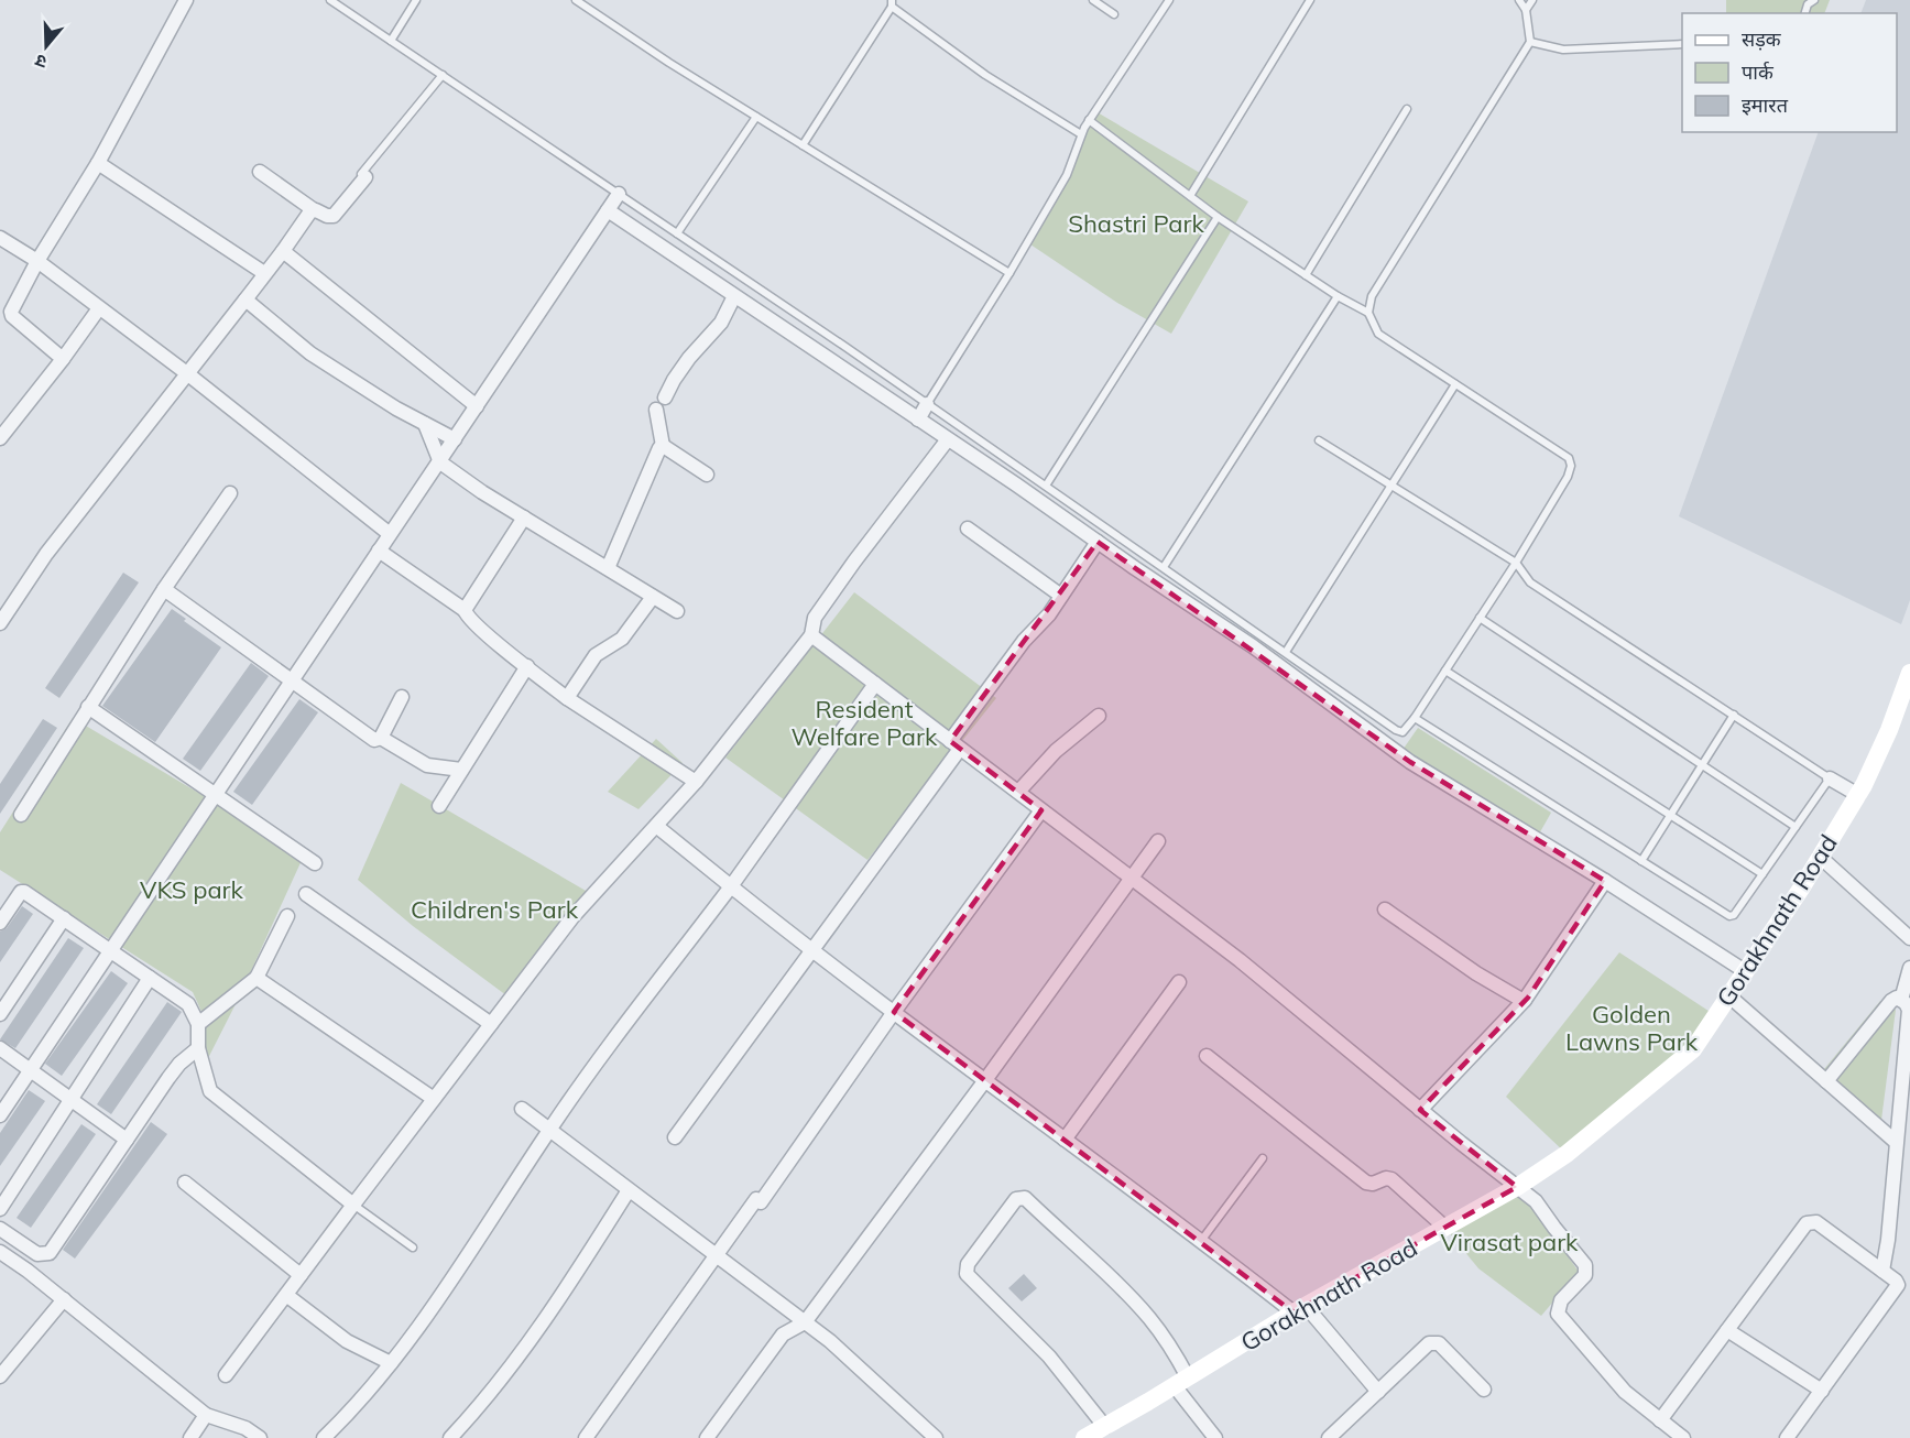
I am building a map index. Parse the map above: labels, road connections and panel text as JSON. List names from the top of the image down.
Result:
{
  "streets": {
    "main road": ["Gorakhnath Road"]
  },
  "parks": [
    "Shastri Park",
    "Resident Welfare Park",
    "VKS park",
    "Children's Park",
    "Golden Lawns Park",
    "Virasat park"
  ],
  "legend": ["सड़क", "पार्क", "इमारत"],
  "north": "bottom"
}
